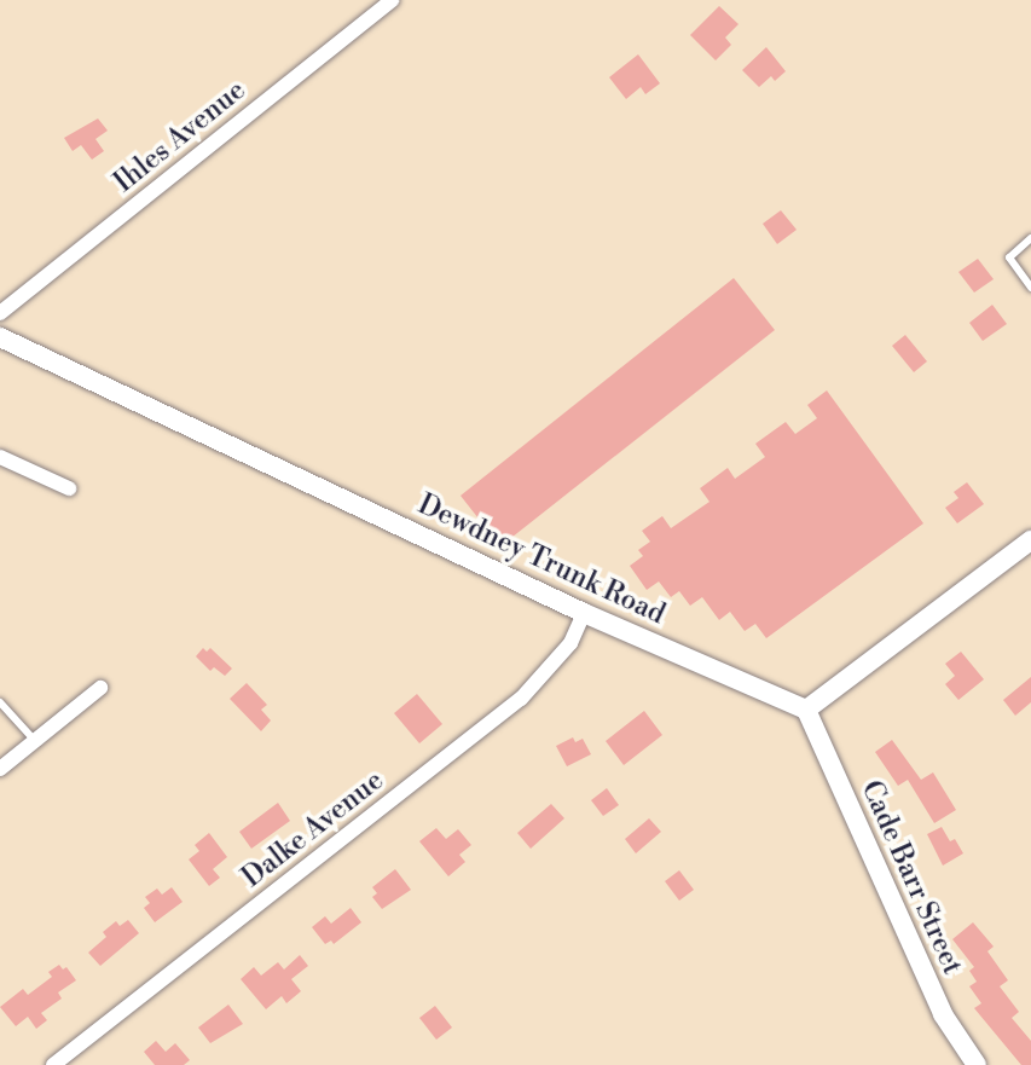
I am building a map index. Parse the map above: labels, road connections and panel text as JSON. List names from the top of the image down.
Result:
{
  "streets": {
    "main road": ["Dewdney Trunk Road", "Cade Barr Street"],
    "street": ["Ihles Avenue", "Dalke Avenue"]
  },
  "crossings": [
    ["Dewdney Trunk Road", "Dalke Avenue"],
    ["Dewdney Trunk Road", "Cade Barr Street"]
  ]
}
